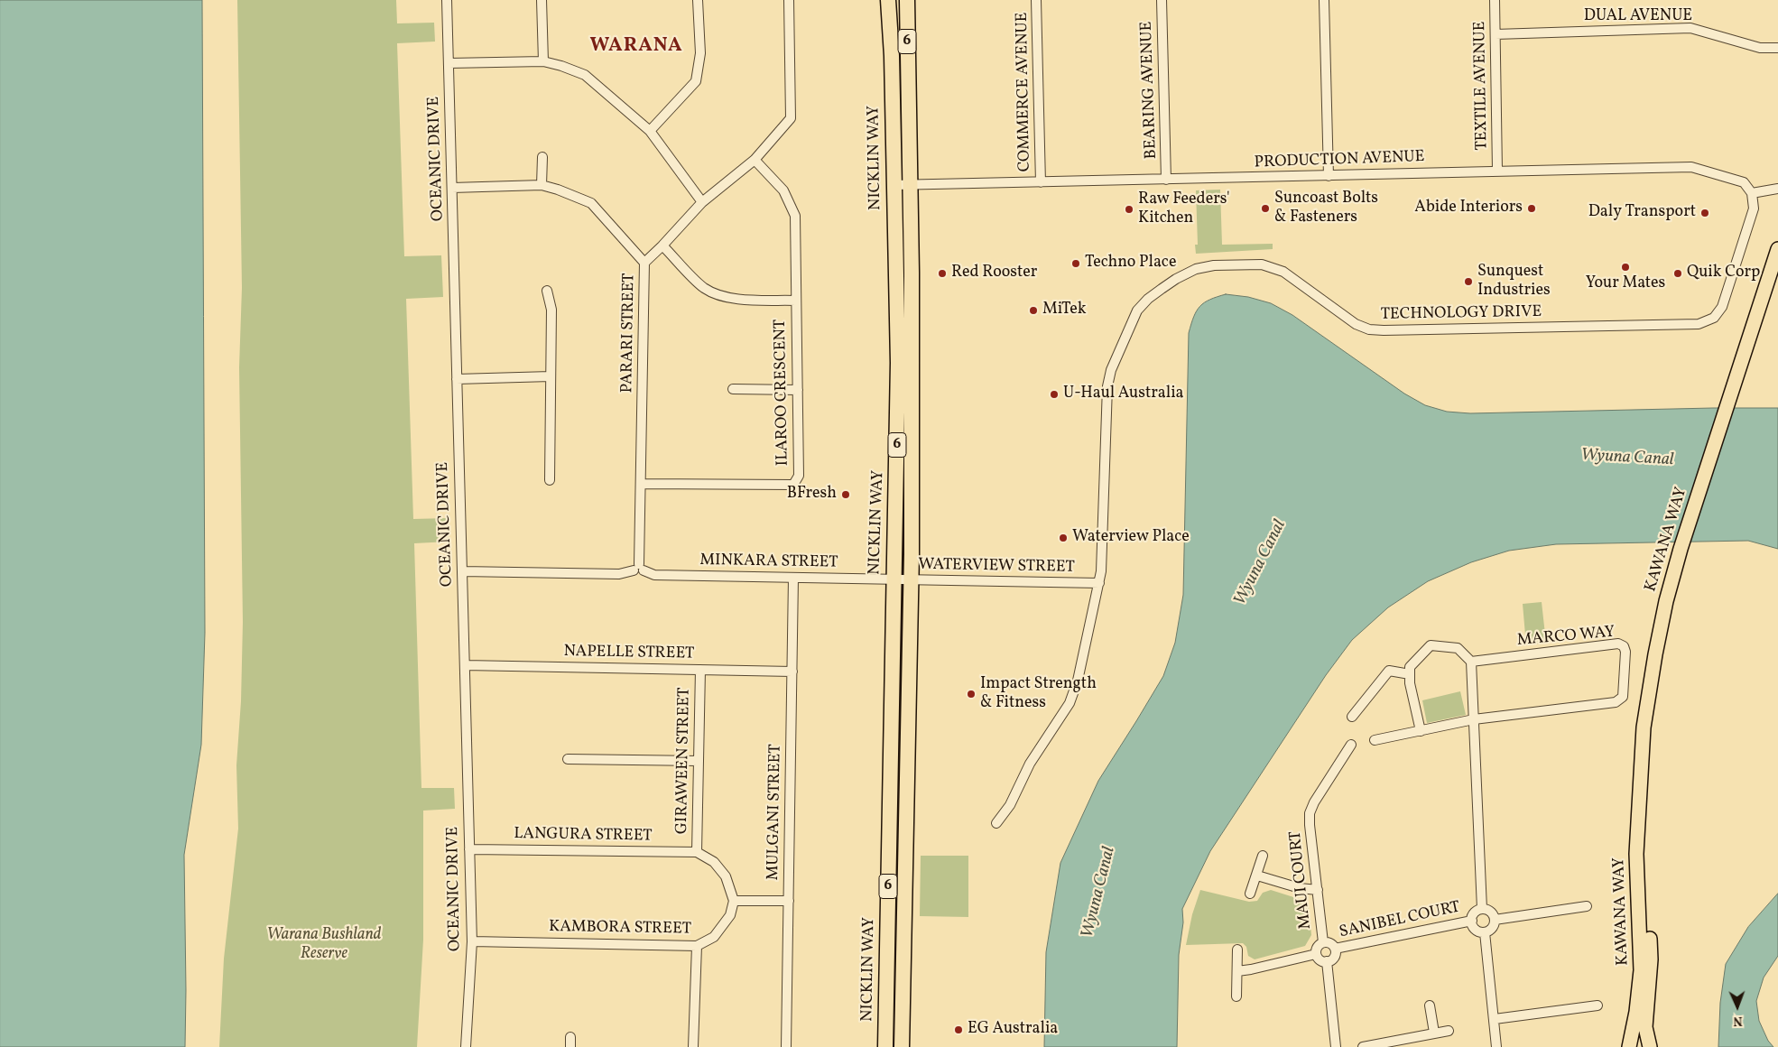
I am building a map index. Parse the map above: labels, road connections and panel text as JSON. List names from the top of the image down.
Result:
{
  "streets": {
    "highway": ["6", "NICKLIN WAY"],
    "main road": ["KAWANA WAY"],
    "street": [
      "DUAL AVENUE",
      "TEXTILE AVENUE",
      "BEARING AVENUE",
      "COMMERCE AVENUE",
      "OCEANIC DRIVE",
      "PRODUCTION AVENUE",
      "TECHNOLOGY DRIVE",
      "PARARI STREET",
      "ILAROO CRESCENT",
      "MINKARA STREET",
      "WATERVIEW STREET",
      "MARCO WAY",
      "NAPELLE STREET",
      "GIRAWEEN STREET",
      "MULGANI STREET",
      "LANGURA STREET",
      "MAUI COURT",
      "SANIBEL COURT",
      "KAMBORA STREET"
    ]
  },
  "crossings": [
    ["DUAL AVENUE", "TEXTILE AVENUE"],
    ["TEXTILE AVENUE", "PRODUCTION AVENUE"],
    ["BEARING AVENUE", "PRODUCTION AVENUE"],
    ["COMMERCE AVENUE", "PRODUCTION AVENUE"],
    ["NICKLIN WAY", "PRODUCTION AVENUE"],
    ["NICKLIN WAY", "MINKARA STREET"],
    ["NICKLIN WAY", "WATERVIEW STREET"],
    ["OCEANIC DRIVE", "MINKARA STREET"],
    ["OCEANIC DRIVE", "NAPELLE STREET"],
    ["OCEANIC DRIVE", "LANGURA STREET"],
    ["OCEANIC DRIVE", "KAMBORA STREET"],
    ["PRODUCTION AVENUE", "TECHNOLOGY DRIVE"],
    ["TECHNOLOGY DRIVE", "WATERVIEW STREET"],
    ["PARARI STREET", "ILAROO CRESCENT"],
    ["PARARI STREET", "MINKARA STREET"],
    ["MINKARA STREET", "WATERVIEW STREET"],
    ["MINKARA STREET", "MULGANI STREET"],
    ["NAPELLE STREET", "GIRAWEEN STREET"],
    ["NAPELLE STREET", "MULGANI STREET"],
    ["GIRAWEEN STREET", "LANGURA STREET"],
    ["MAUI COURT", "SANIBEL COURT"]
  ],
  "districts": ["WARANA"],
  "water": ["Wyuna Canal"],
  "parks": ["Warana Bushland Reserve"],
  "places": [
    "Suncoast Bolts & Fasteners",
    "Abide Interiors",
    "Raw Feeders' Kitchen",
    "Daly Transport",
    "Techno Place",
    "Your Mates",
    "Red Rooster",
    "Quik Corp",
    "Sunquest Industries",
    "MiTek",
    "U-Haul Australia",
    "BFresh",
    "Waterview Place",
    "Impact Strength & Fitness",
    "EG Australia"
  ],
  "north": "bottom"
}
